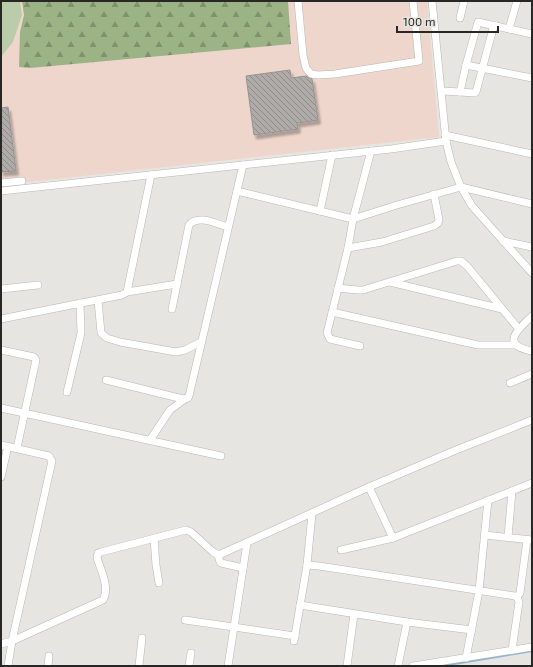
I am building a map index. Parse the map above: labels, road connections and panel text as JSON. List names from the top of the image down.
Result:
{
  "scale_bar": "100 m"
}
